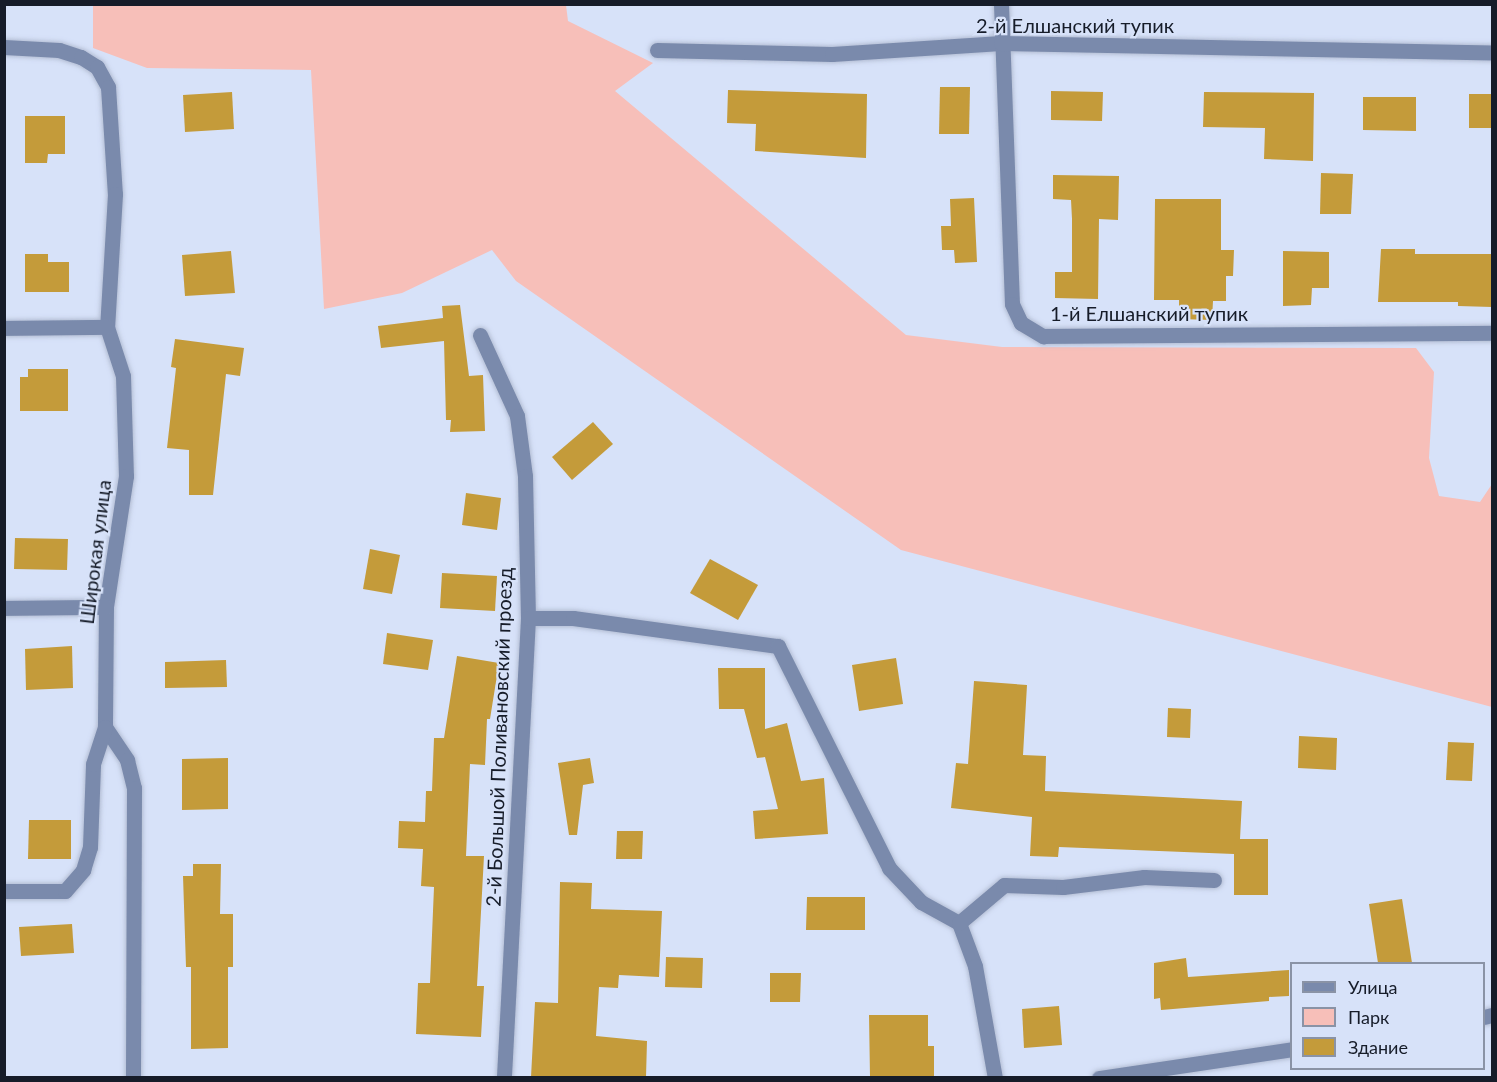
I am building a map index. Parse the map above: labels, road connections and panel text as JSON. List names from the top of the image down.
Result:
{
  "streets": {
    "street": [
      "2-й Елшанский тупик",
      "1-й Елшанский тупик",
      "Широкая улица",
      "2-й Большой Поливановский проезд"
    ]
  },
  "crossings": [
    ["2-й Елшанский тупик", "1-й Елшанский тупик"]
  ],
  "legend": ["Улица", "Парк", "Здание"]
}
